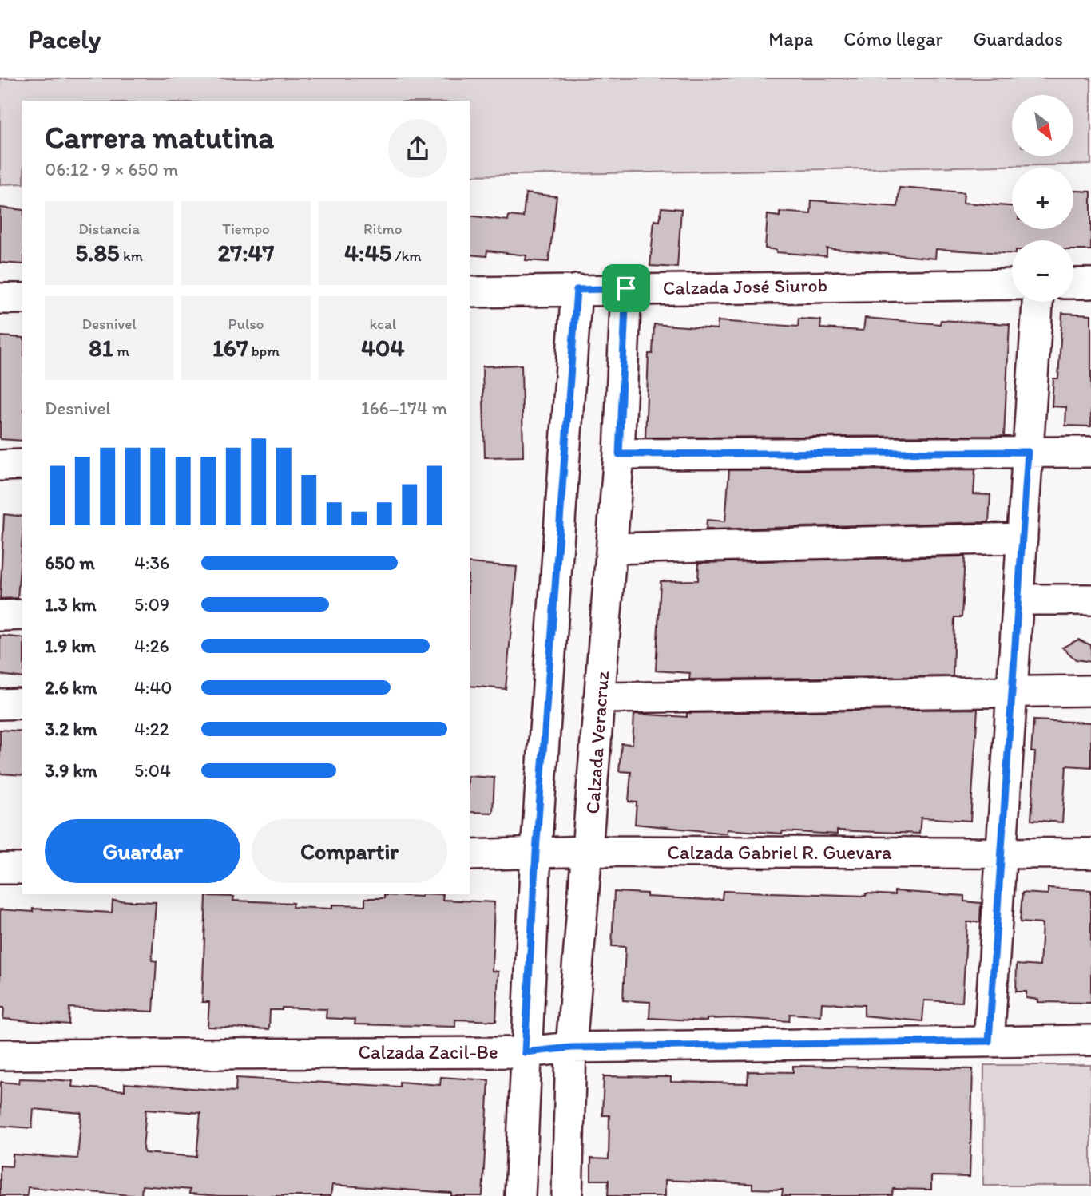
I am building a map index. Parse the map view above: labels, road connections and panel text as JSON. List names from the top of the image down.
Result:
{
  "streets": {
    "street": [
      "Calzada José Siurob",
      "Calzada Veracruz",
      "Calzada Gabriel R. Guevara",
      "Calzada Zacil-Be"
    ]
  },
  "crossings": [
    ["Calzada José Siurob", "Calzada Veracruz"],
    ["Calzada Veracruz", "Calzada Gabriel R. Guevara"],
    ["Calzada Veracruz", "Calzada Zacil-Be"]
  ],
  "north": "bottom right",
  "page": {
    "header": "Pacely",
    "nav": ["Mapa", "Cómo llegar", "Guardados"],
    "map_buttons": ["+", "−"],
    "heading": ["Carrera matutina", "06:12 · 9 × 650 m"],
    "stats": [
      ["Distancia", "5.85 km"],
      ["Tiempo", "27:47"],
      ["Ritmo", "4:45 /km"],
      ["Desnivel", "81 m"],
      ["Pulso", "167 bpm"],
      ["kcal", "404"]
    ],
    "chart": ["Desnivel", "166–174 m"],
    "list": [
      {
        "name": "650 m",
        "note": "4:36"
      },
      {
        "name": "1.3 km",
        "note": "5:09"
      },
      {
        "name": "1.9 km",
        "note": "4:26"
      },
      {
        "name": "2.6 km",
        "note": "4:40"
      },
      {
        "name": "3.2 km",
        "note": "4:22"
      },
      {
        "name": "3.9 km",
        "note": "5:04"
      }
    ],
    "buttons": ["Guardar", "Compartir"]
  }
}
